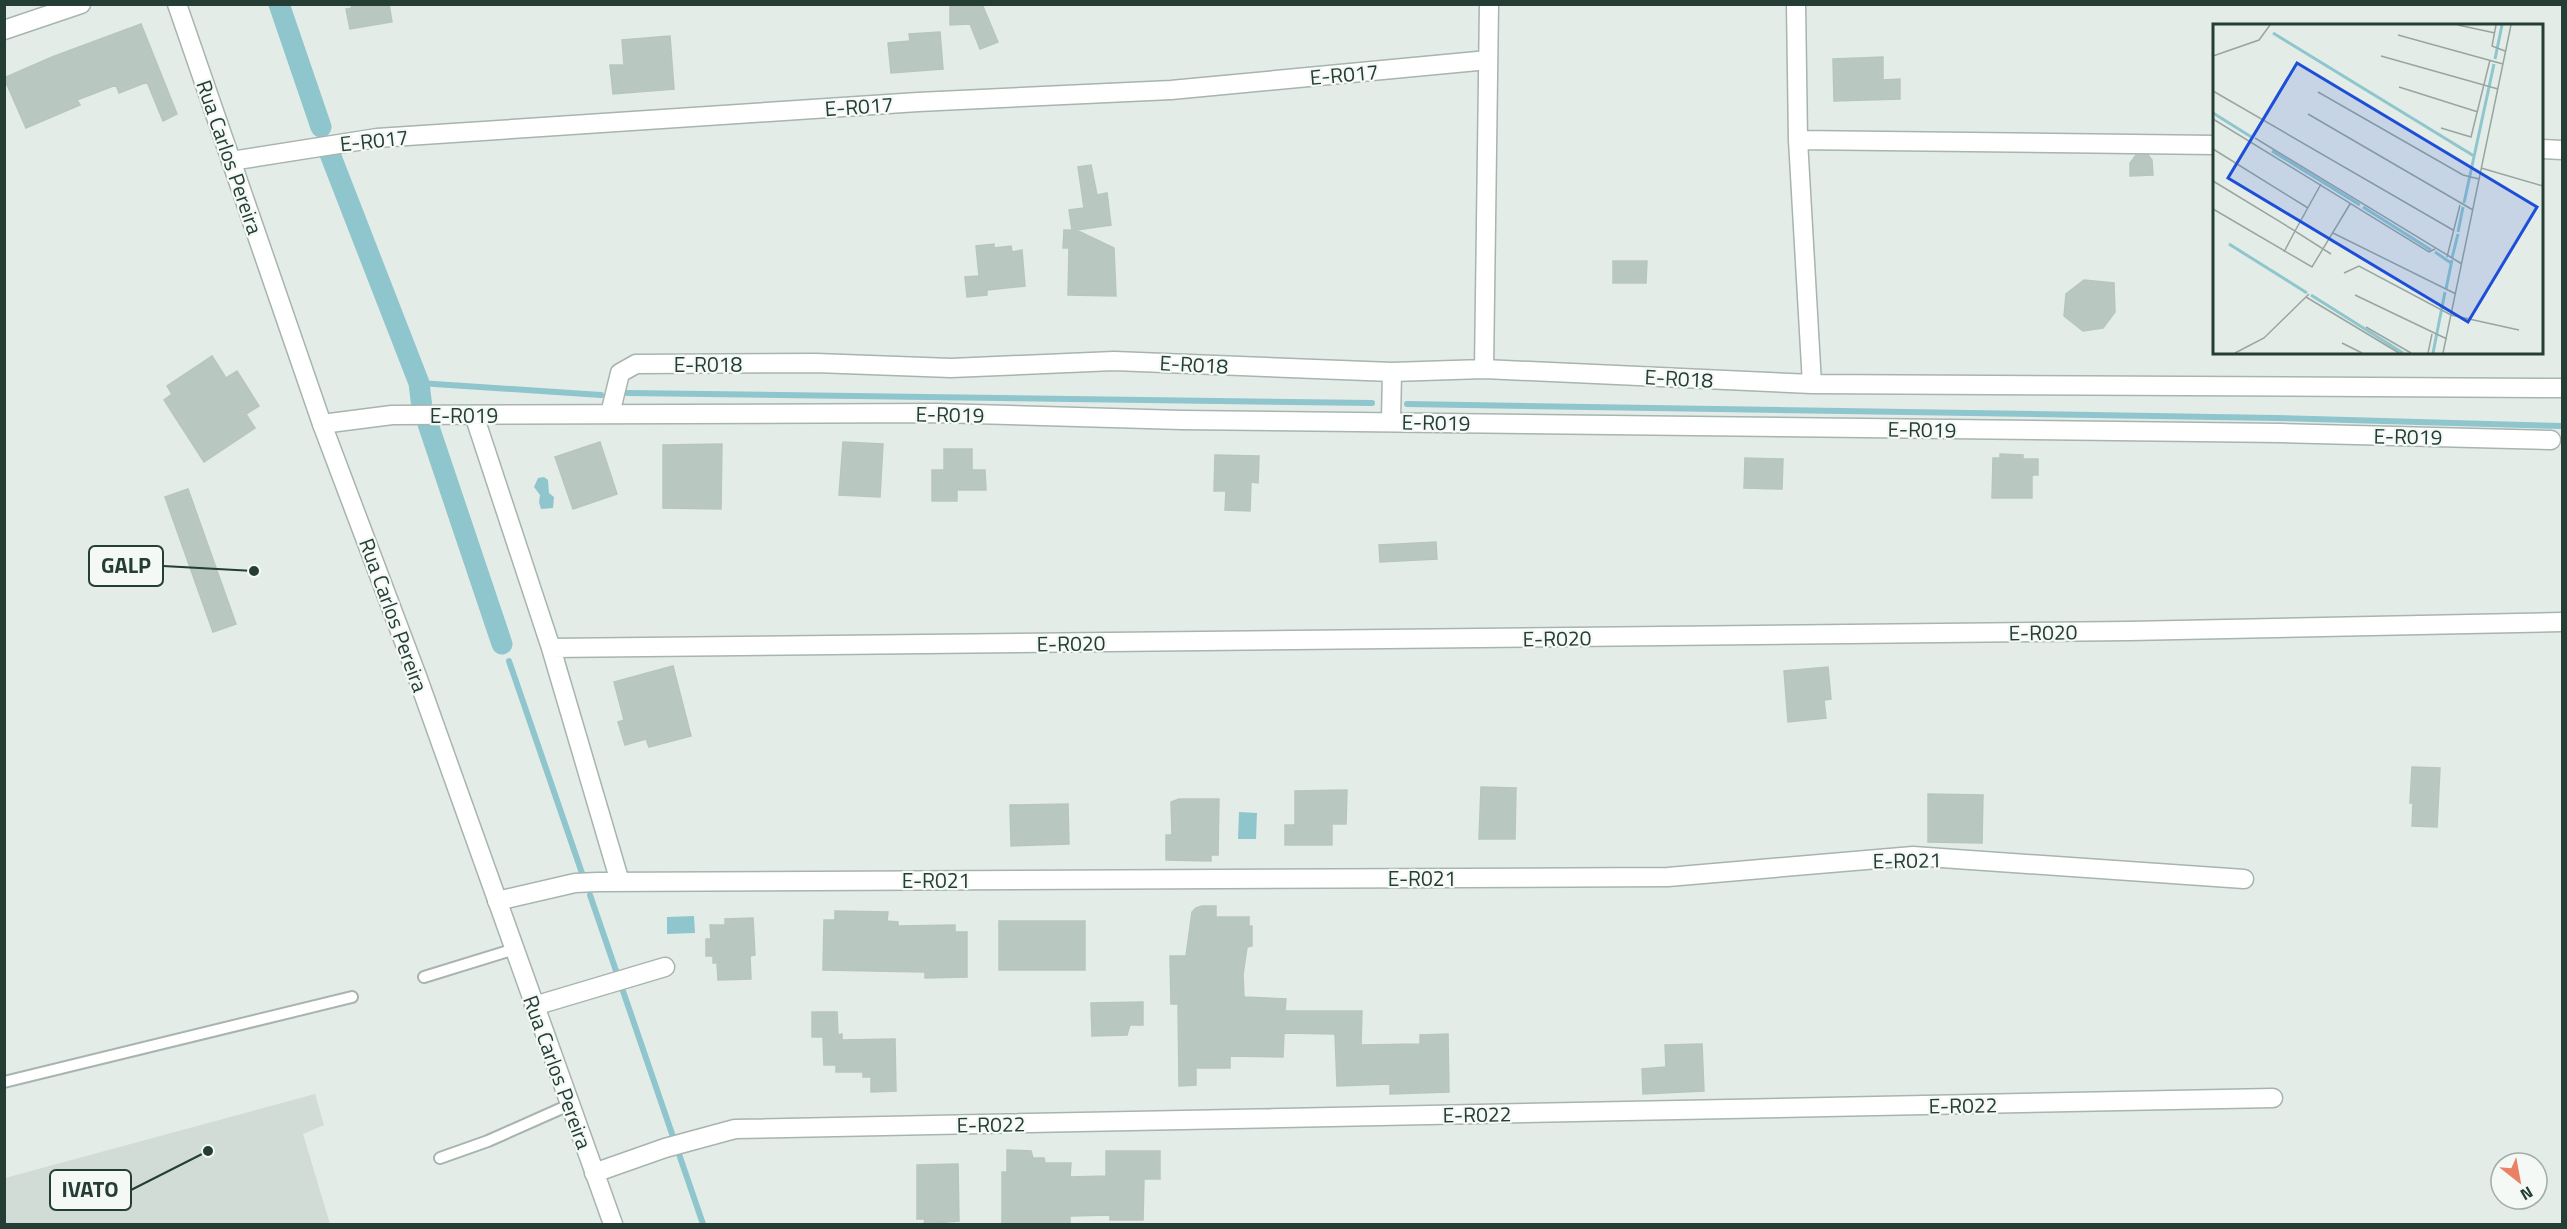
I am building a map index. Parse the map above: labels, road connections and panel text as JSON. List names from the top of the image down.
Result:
{
  "streets": {
    "street": [
      "E-R017",
      "Rua Carlos Pereira",
      "E-R018",
      "E-R019",
      "E-R020",
      "E-R021",
      "E-R022"
    ]
  },
  "crossings": [
    ["E-R017", "Rua Carlos Pereira"],
    ["Rua Carlos Pereira", "E-R019"],
    ["Rua Carlos Pereira", "E-R021"],
    ["Rua Carlos Pereira", "E-R022"],
    ["E-R018", "E-R019"]
  ],
  "places": ["GALP", "IVATO"],
  "north": "bottom right"
}
